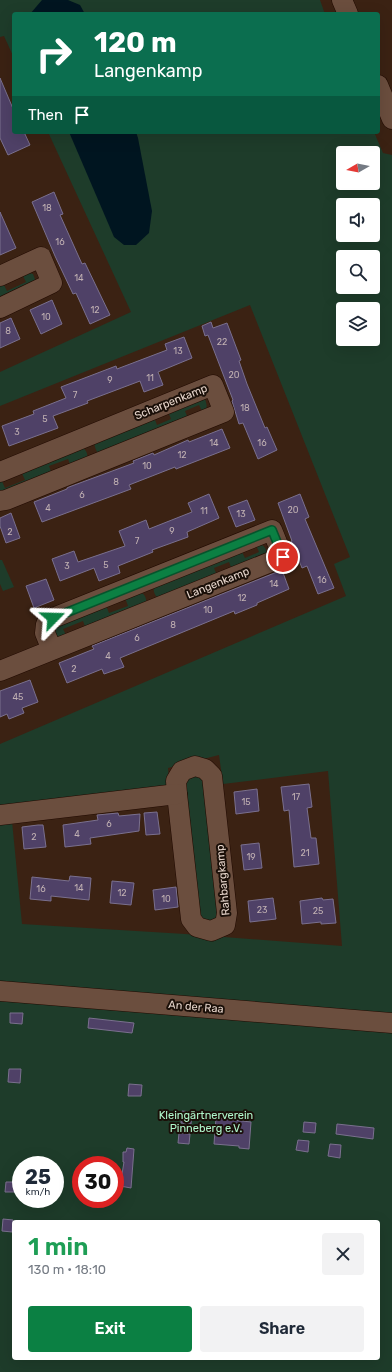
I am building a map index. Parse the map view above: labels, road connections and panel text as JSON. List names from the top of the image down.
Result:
{
  "streets": {
    "street": [
      "Scharpenkamp",
      "Langenkamp",
      "Rahbargkamp",
      "An der Raa"
    ]
  },
  "parks": ["Kleingärtnerverein Pinneberg e.V."],
  "house_numbers": [
    "18",
    "16",
    "14",
    "12",
    "10",
    "8",
    "22",
    "13",
    "20",
    "11",
    "9",
    "7",
    "18",
    "5",
    "3",
    "14",
    "16",
    "12",
    "10",
    "8",
    "6",
    "4",
    "20",
    "11",
    "13",
    "9",
    "2",
    "7",
    "5",
    "3",
    "16",
    "14",
    "12",
    "10",
    "8",
    "6",
    "4",
    "2",
    "45",
    "17",
    "15",
    "6",
    "4",
    "2",
    "21",
    "19",
    "14",
    "16",
    "12",
    "10",
    "23",
    "25"
  ],
  "north": "left",
  "page": {
    "turn": ["120 m", "Langenkamp"],
    "then": "Then",
    "speed": "25 km/h",
    "limit": "30",
    "heading": ["1 min", "130 m · 18:10"],
    "buttons": ["Exit", "Share"]
  }
}
